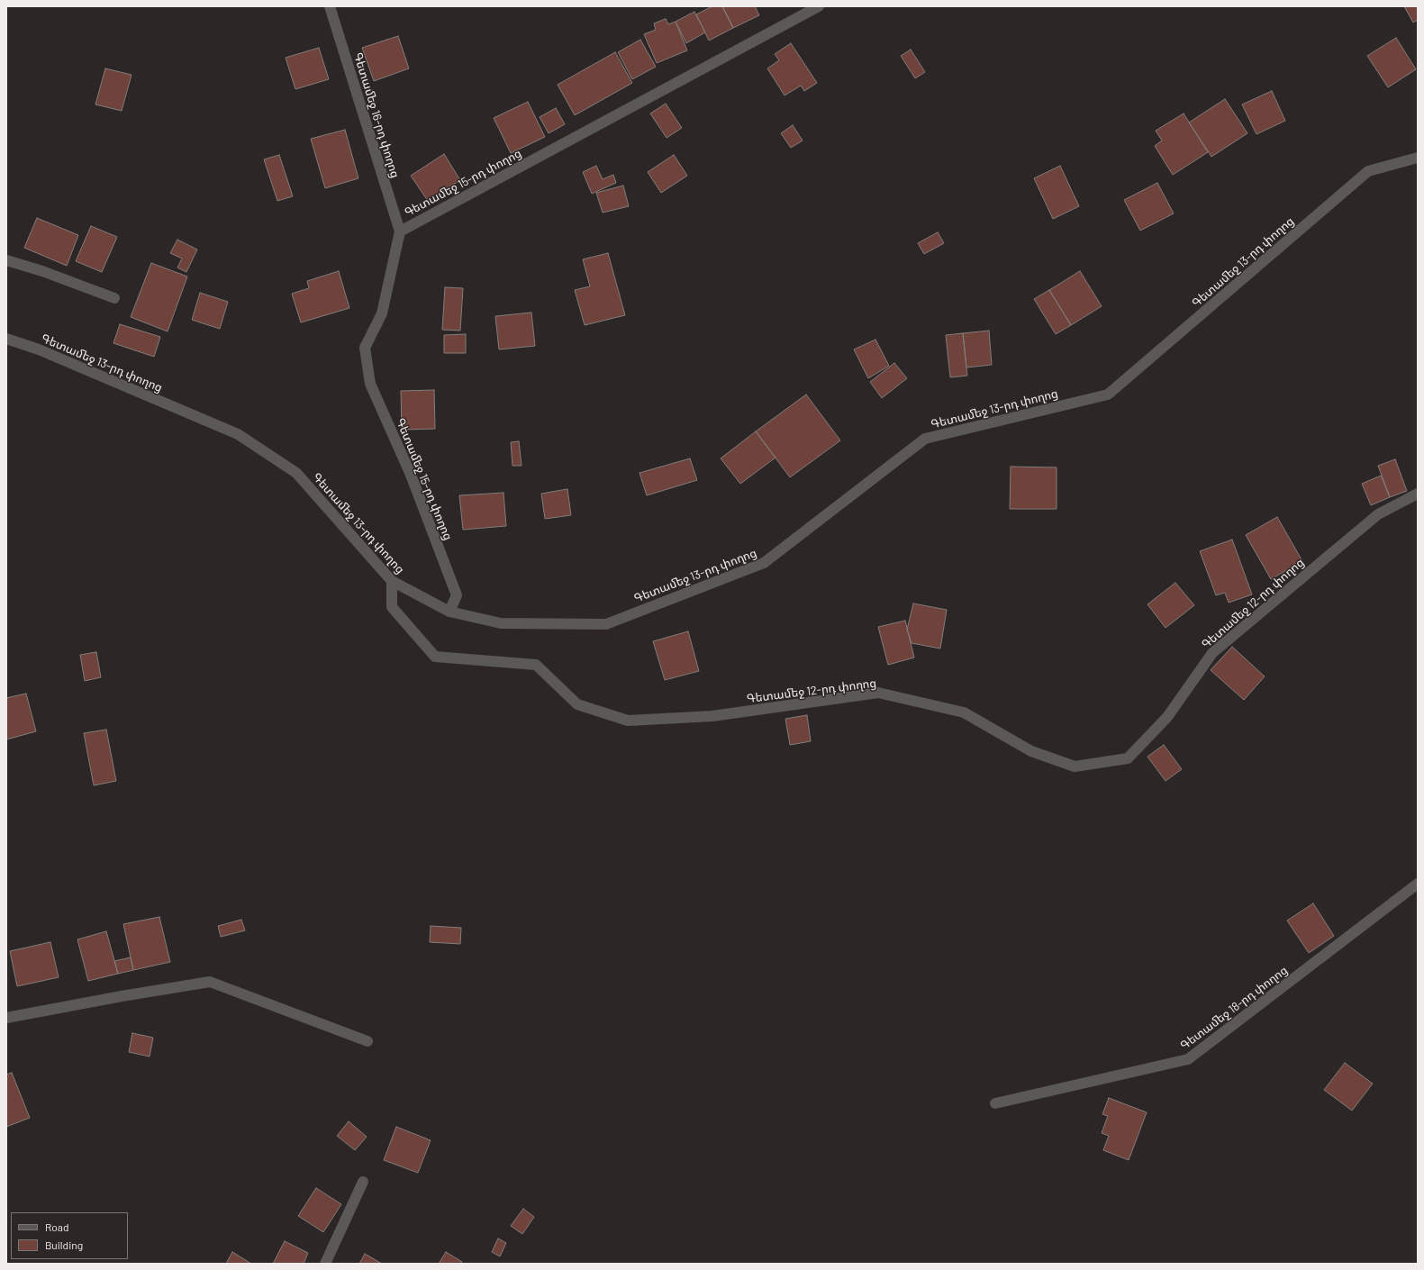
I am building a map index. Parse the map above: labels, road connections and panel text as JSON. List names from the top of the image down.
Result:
{
  "streets": {
    "street": [
      "Գետամեջ 16-րդ փողոց",
      "Գետամեջ 15-րդ փողոց",
      "Գետամեջ 13-րդ փողոց",
      "Գետամեջ 12-րդ փողոց",
      "Գետամեջ 18-րդ փողոց"
    ]
  },
  "crossings": [
    ["Գետամեջ 16-րդ փողոց", "Գետամեջ 15-րդ փողոց"],
    ["Գետամեջ 15-րդ փողոց", "Գետամեջ 13-րդ փողոց"],
    ["Գետամեջ 13-րդ փողոց", "Գետամեջ 12-րդ փողոց"]
  ],
  "legend": ["Road", "Building"]
}
